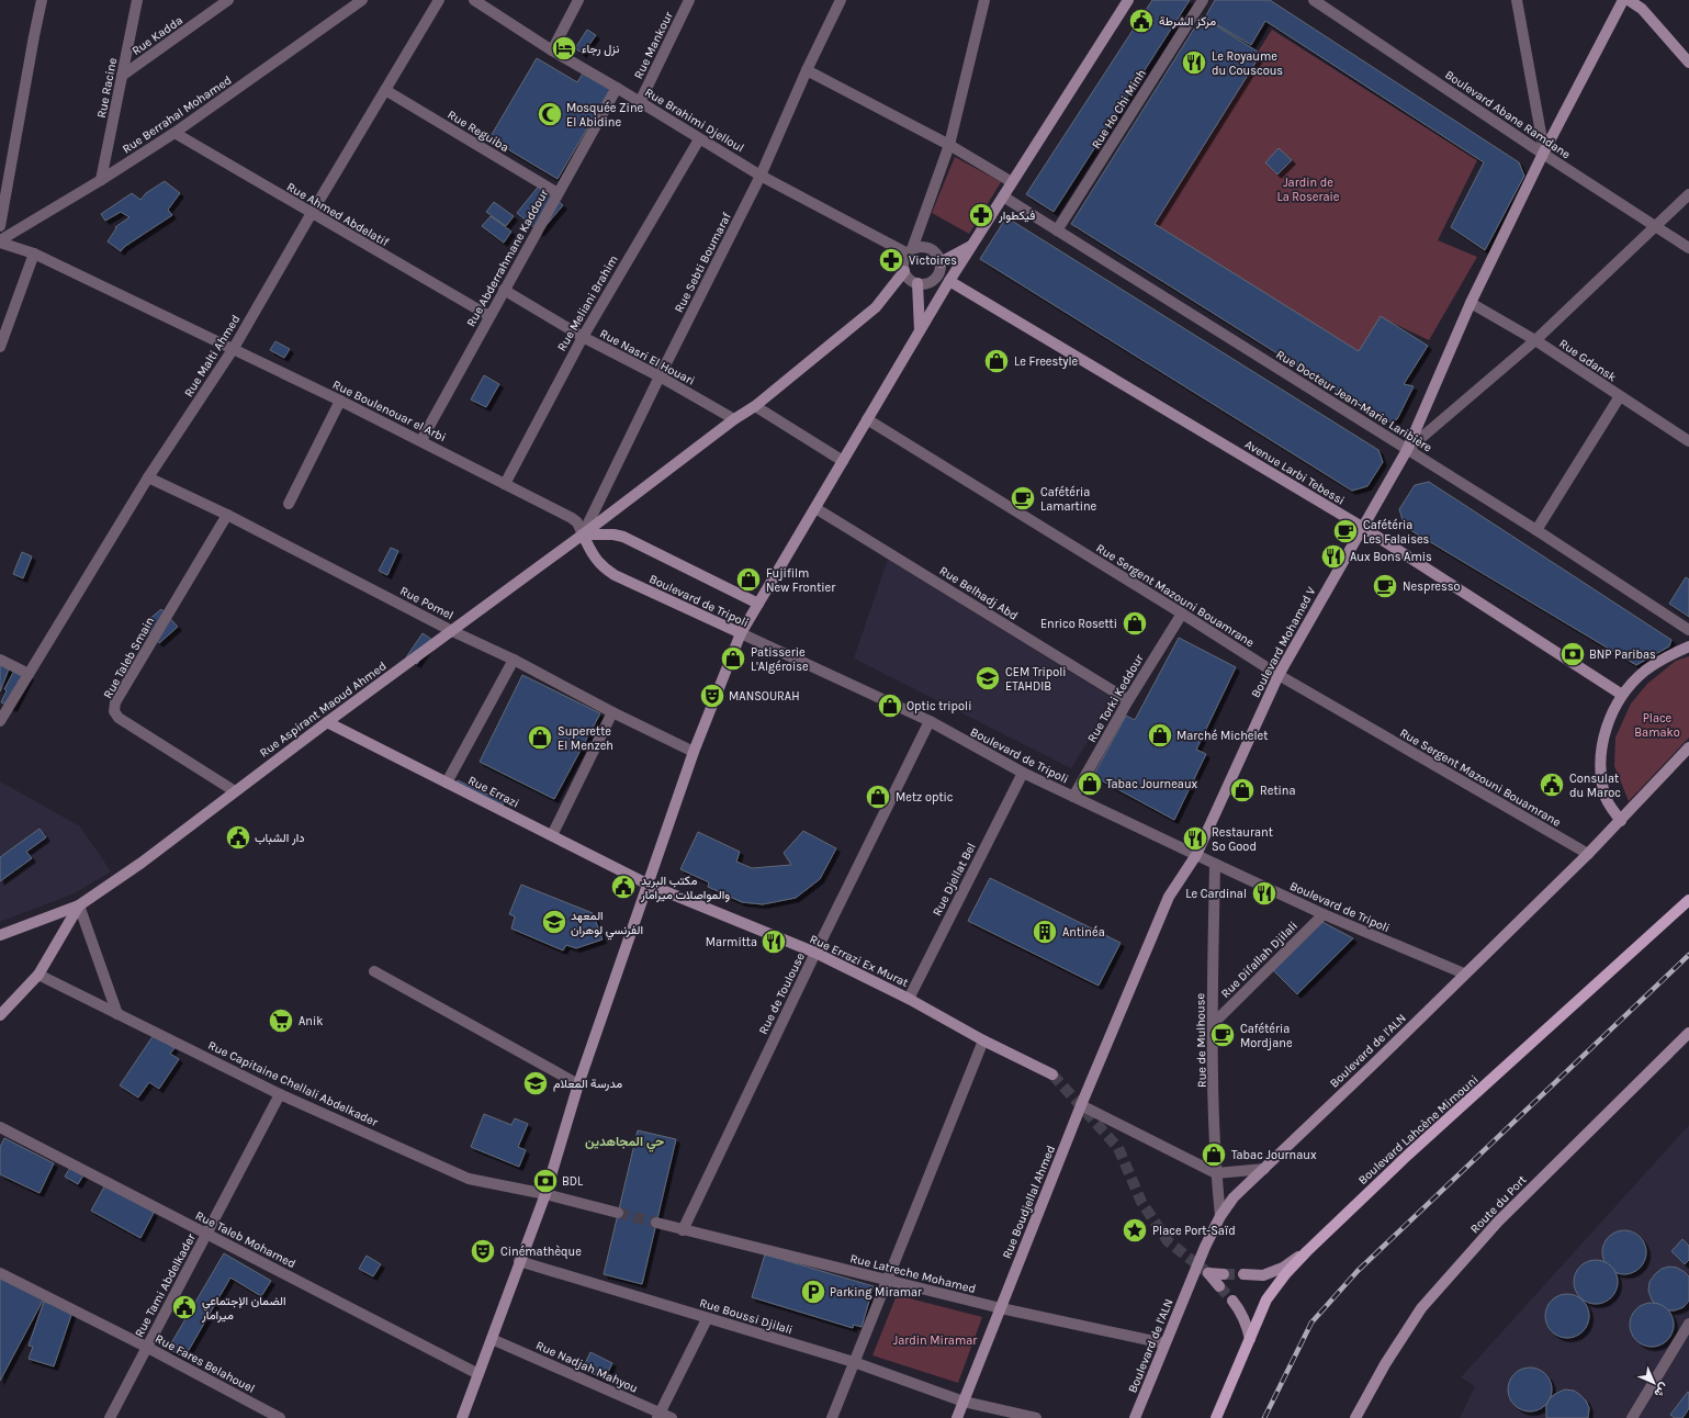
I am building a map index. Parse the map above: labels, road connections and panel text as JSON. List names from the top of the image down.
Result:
{
  "streets": {
    "main road": ["Boulevard Lahcène Mimouni"],
    "street": [
      "Rue Kadda",
      "Rue Mankour",
      "Rue Racine",
      "Rue Ho Chi Minh",
      "Rue Berrahal Mohamed",
      "Boulevard Abane Ramdane",
      "Rue Brahimi Djelloul",
      "Rue Reguiba",
      "Rue Ahmed Abdelatif",
      "Rue Abderrahmane Kaddour",
      "Rue Sebti Boumaraf",
      "Rue Meliani Brahim",
      "Rue Malti Ahmed",
      "Rue Nasri El Houari",
      "Rue Gdansk",
      "Rue Docteur Jean-Marie Laribière",
      "Rue Boulenouar el Arbi",
      "Avenue Larbi Tebessi",
      "Rue Belhadj Abd",
      "Rue Sergent Mazouni Bouamrane",
      "Boulevard de Tripoli",
      "Rue Pomel",
      "Boulevard Mohamed V",
      "Rue Taleb Smain",
      "Rue Torki Keddour",
      "Rue Aspirant Maoud Ahmed",
      "Rue Errazi",
      "Rue Djellat Bel",
      "Rue Difallah Djilali",
      "Rue Errazi Ex Murat",
      "Rue de Toulouse",
      "Rue de Mulhouse",
      "Boulevard de l'ALN",
      "Rue Capitaine Chellali Abdelkader",
      "Rue Boudjellal Ahmed",
      "Route du Port",
      "Rue Taleb Mohamed",
      "Rue Latreche Mohamed",
      "Rue Tami Abdelkader",
      "Rue Boussi Djilali",
      "Rue Fares Belahouel",
      "Rue Nadjah Mahyou"
    ]
  },
  "crossings": [
    ["Rue Kadda", "Rue Racine"],
    ["Rue Mankour", "Rue Brahimi Djelloul"],
    ["Rue Racine", "Rue Berrahal Mohamed"],
    ["Rue Ho Chi Minh", "Rue Docteur Jean-Marie Laribière"],
    ["Rue Berrahal Mohamed", "Rue Ahmed Abdelatif"],
    ["Rue Berrahal Mohamed", "Rue Boulenouar el Arbi"],
    ["Boulevard Abane Ramdane", "Boulevard Mohamed V"],
    ["Rue Brahimi Djelloul", "Rue Abderrahmane Kaddour"],
    ["Rue Brahimi Djelloul", "Rue Sebti Boumaraf"],
    ["Rue Brahimi Djelloul", "Rue Meliani Brahim"],
    ["Rue Brahimi Djelloul", "Rue Aspirant Maoud Ahmed"],
    ["Rue Reguiba", "Rue Abderrahmane Kaddour"],
    ["Rue Reguiba", "Rue Malti Ahmed"],
    ["Rue Ahmed Abdelatif", "Rue Abderrahmane Kaddour"],
    ["Rue Ahmed Abdelatif", "Rue Malti Ahmed"],
    ["Rue Abderrahmane Kaddour", "Rue Nasri El Houari"],
    ["Rue Abderrahmane Kaddour", "Rue Boulenouar el Arbi"],
    ["Rue Sebti Boumaraf", "Rue Nasri El Houari"],
    ["Rue Sebti Boumaraf", "Rue Boulenouar el Arbi"],
    ["Rue Sebti Boumaraf", "Boulevard de Tripoli"],
    ["Rue Sebti Boumaraf", "Rue Aspirant Maoud Ahmed"],
    ["Rue Meliani Brahim", "Rue Nasri El Houari"],
    ["Rue Meliani Brahim", "Rue Boulenouar el Arbi"],
    ["Rue Malti Ahmed", "Rue Boulenouar el Arbi"],
    ["Rue Malti Ahmed", "Rue Pomel"],
    ["Rue Nasri El Houari", "Rue Aspirant Maoud Ahmed"],
    ["Rue Gdansk", "Boulevard Mohamed V"],
    ["Rue Docteur Jean-Marie Laribière", "Boulevard Mohamed V"],
    ["Rue Boulenouar el Arbi", "Boulevard de Tripoli"],
    ["Rue Boulenouar el Arbi", "Rue Aspirant Maoud Ahmed"],
    ["Avenue Larbi Tebessi", "Boulevard Mohamed V"],
    ["Rue Belhadj Abd", "Rue Torki Keddour"],
    ["Rue Sergent Mazouni Bouamrane", "Boulevard Mohamed V"],
    ["Rue Sergent Mazouni Bouamrane", "Rue Torki Keddour"],
    ["Rue Sergent Mazouni Bouamrane", "Boulevard de l'ALN"],
    ["Boulevard de Tripoli", "Boulevard Mohamed V"],
    ["Boulevard de Tripoli", "Rue Torki Keddour"],
    ["Boulevard de Tripoli", "Rue Aspirant Maoud Ahmed"],
    ["Boulevard de Tripoli", "Rue Djellat Bel"],
    ["Boulevard de Tripoli", "Rue Difallah Djilali"],
    ["Boulevard de Tripoli", "Rue de Toulouse"],
    ["Boulevard de Tripoli", "Rue de Mulhouse"],
    ["Boulevard de Tripoli", "Boulevard de l'ALN"],
    ["Rue Pomel", "Rue Taleb Smain"],
    ["Rue Pomel", "Rue Aspirant Maoud Ahmed"],
    ["Boulevard Mohamed V", "Rue Boudjellal Ahmed"],
    ["Rue Taleb Smain", "Rue Aspirant Maoud Ahmed"],
    ["Rue Aspirant Maoud Ahmed", "Rue Errazi"],
    ["Rue Errazi", "Rue Errazi Ex Murat"],
    ["Rue Djellat Bel", "Rue Errazi Ex Murat"],
    ["Rue Difallah Djilali", "Rue de Mulhouse"],
    ["Rue Errazi Ex Murat", "Rue de Toulouse"],
    ["Rue de Toulouse", "Rue Latreche Mohamed"],
    ["Rue de Mulhouse", "Boulevard de l'ALN"],
    ["Boulevard de l'ALN", "Rue Latreche Mohamed"],
    ["Rue Capitaine Chellali Abdelkader", "Rue Tami Abdelkader"],
    ["Rue Boudjellal Ahmed", "Rue Latreche Mohamed"],
    ["Rue Boudjellal Ahmed", "Rue Boussi Djilali"],
    ["Rue Taleb Mohamed", "Rue Tami Abdelkader"],
    ["Rue Tami Abdelkader", "Rue Fares Belahouel"]
  ],
  "districts": ["حي المجاهدين"],
  "parks": ["Jardin de La Roseraie", "Place Bamako", "Jardin Miramar"],
  "places": {
    "public building": [
      "مركز الشرطة",
      "Consulat du Maroc",
      "دار الشباب",
      "مكتب البريد والمواصلات ميرامار",
      "الضمان الإجتماعي ميرامار"
    ],
    "hotel": ["نزل رجاء"],
    "restaurant": [
      "Le Royaume du Couscous",
      "Aux Bons Amis",
      "Restaurant So Good",
      "Le Cardinal",
      "Marmitta"
    ],
    "mosque": ["Mosquée Zine El Abidine"],
    "pharmacy": ["فيكطوار", "Victoires"],
    "shop": [
      "Le Freestyle",
      "Fujifilm New Frontier",
      "Enrico Rosetti",
      "Patisserie L'Algéroise",
      "Optic tripoli",
      "Marché Michelet",
      "Superette El Menzeh",
      "Tabac Journeaux",
      "Retina",
      "Metz optic",
      "Tabac Journaux"
    ],
    "cafe": [
      "Cafétéria Lamartine",
      "Cafétéria Les Falaises",
      "Nespresso",
      "Cafétéria Mordjane"
    ],
    "bank": ["BNP Paribas", "BDL"],
    "school or university": ["CEM Tripoli ETAHDIB", "المعهد الفرنسي لوهران", "مدرسة المعلام"],
    "theatre": ["MANSOURAH", "Cinémathèque"],
    "building": ["Antinéa"],
    "supermarket": ["Anik"],
    "place": ["Place Port-Saïd"],
    "parking": ["Parking Miramar"]
  },
  "north": "bottom right"
}
